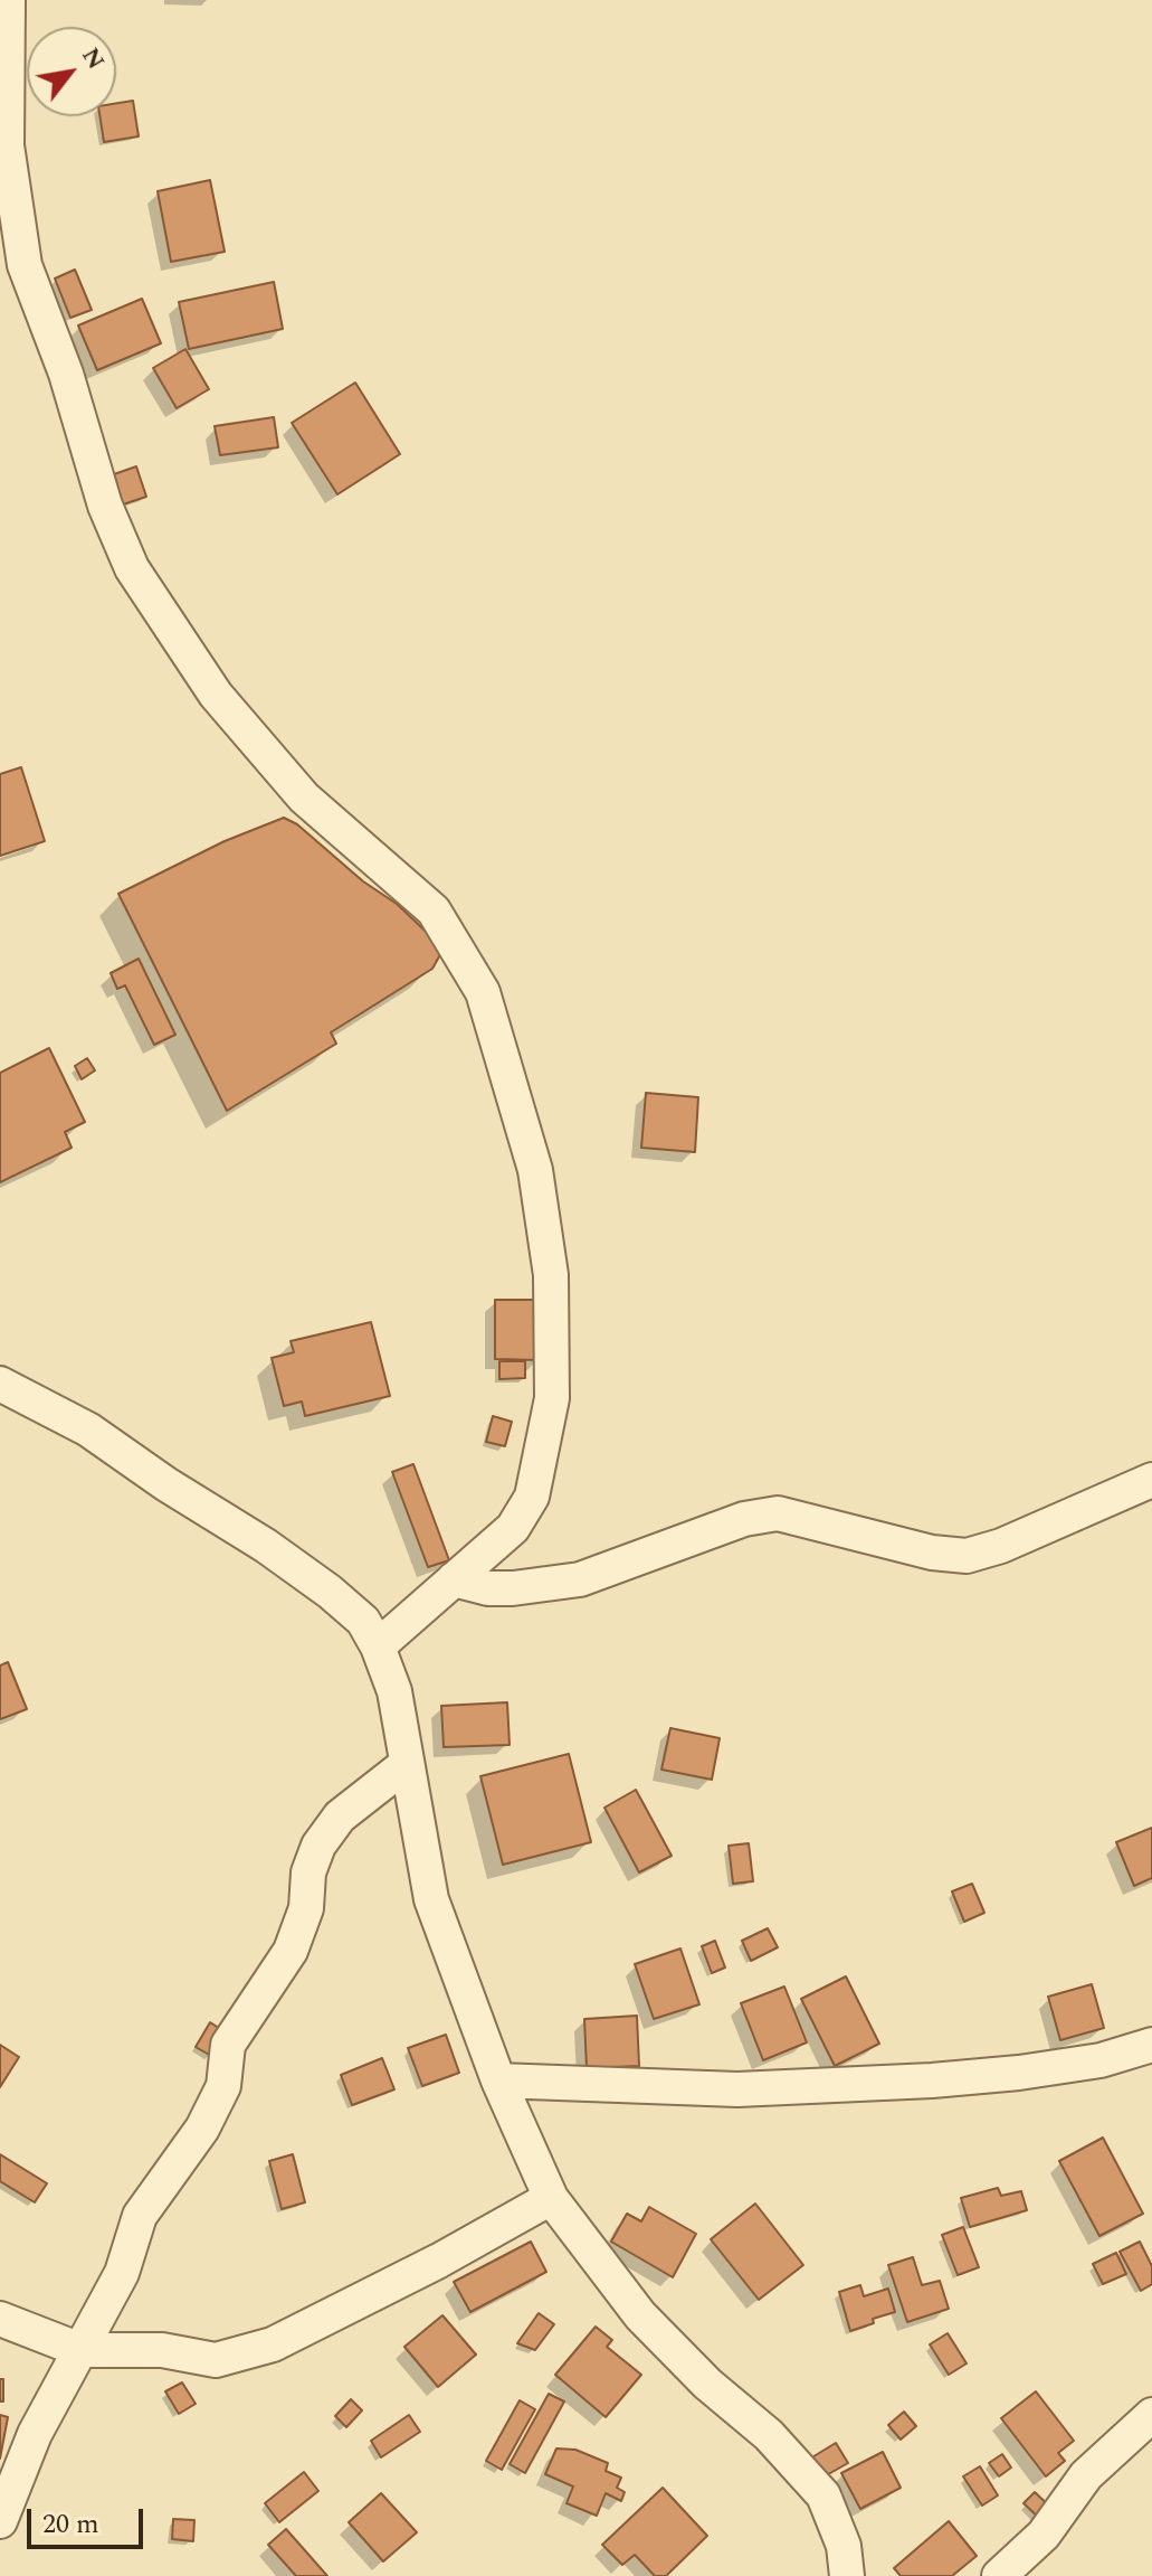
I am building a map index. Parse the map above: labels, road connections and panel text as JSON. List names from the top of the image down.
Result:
{
  "scale_bar": "20 m",
  "north": "top right"
}
